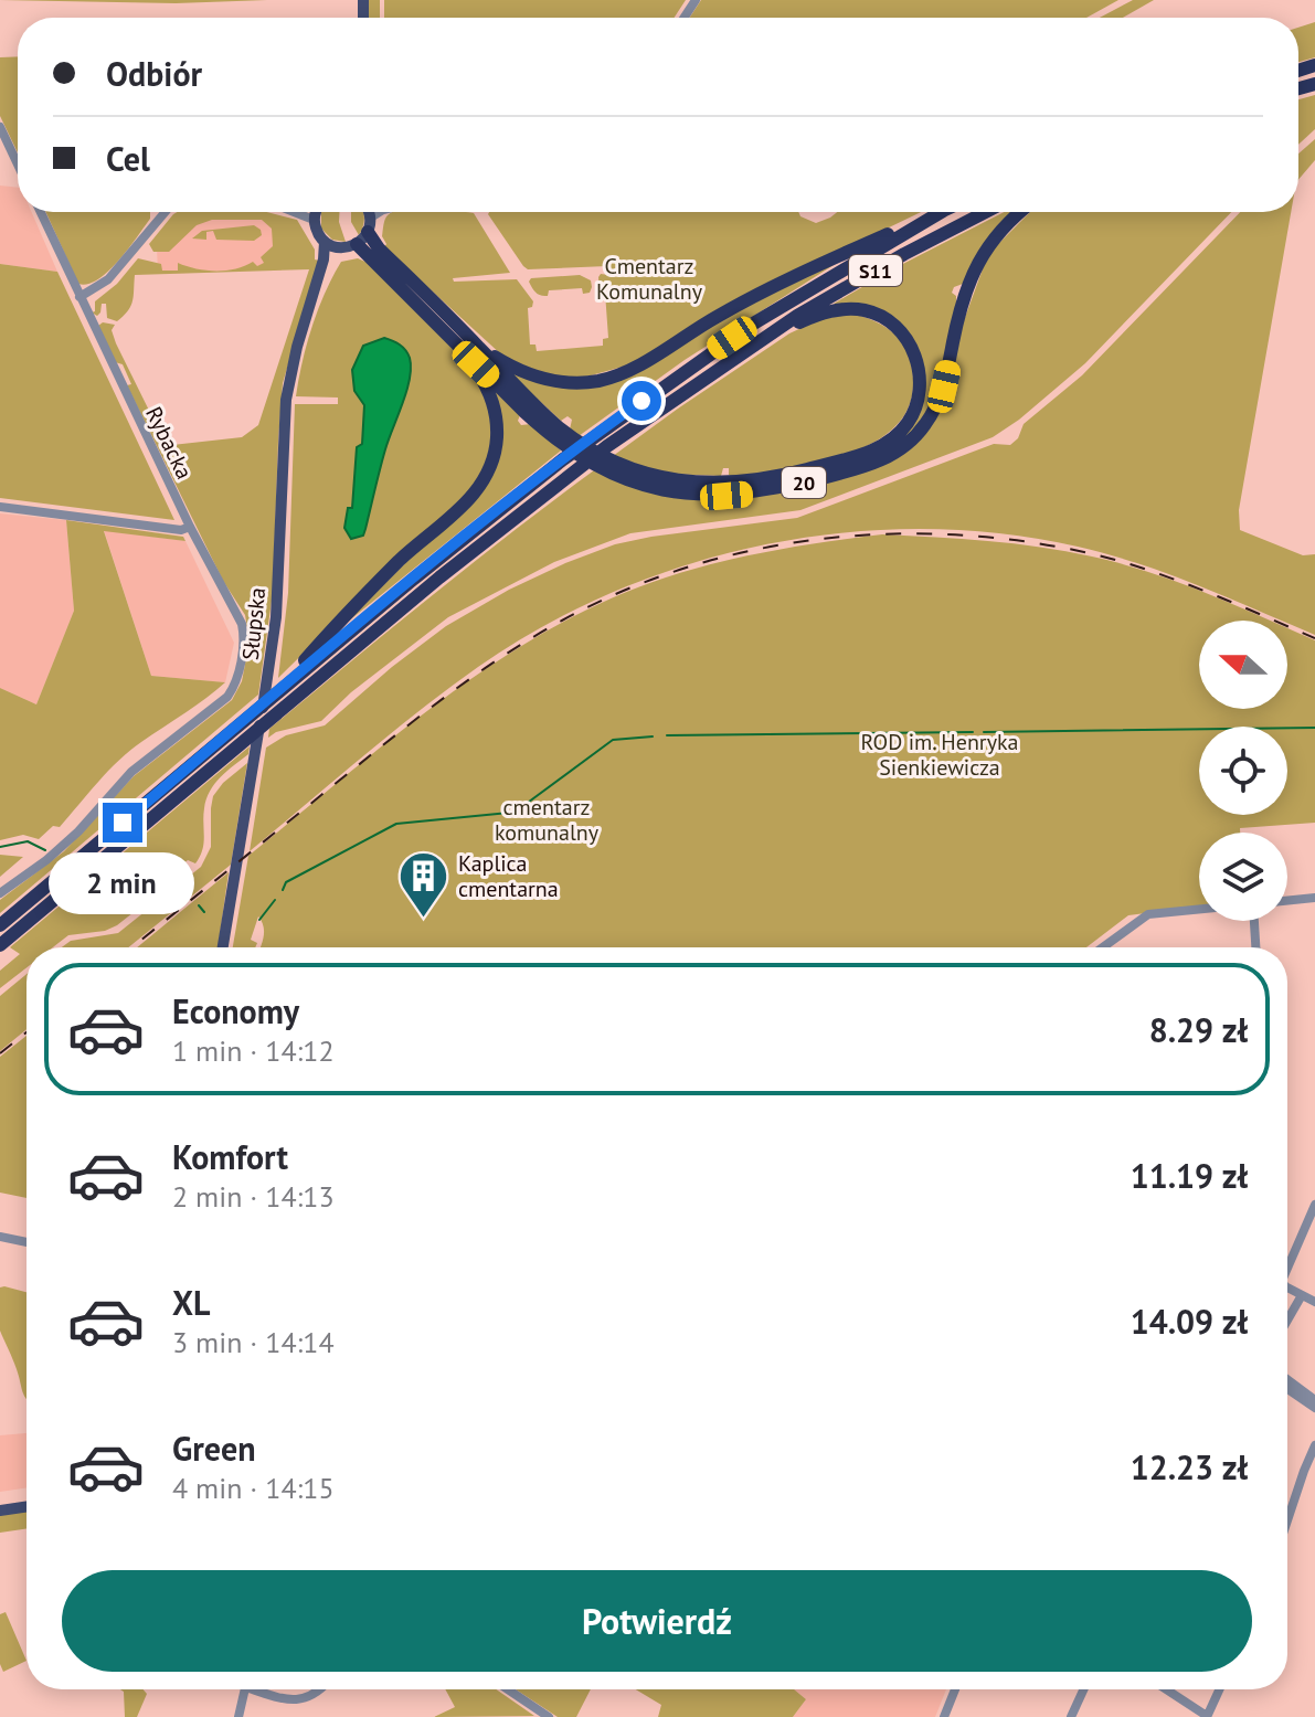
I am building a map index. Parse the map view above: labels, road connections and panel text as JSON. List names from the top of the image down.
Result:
{
  "streets": {
    "highway": ["S11", "20"],
    "main road": ["Słupska"],
    "street": ["Rybacka"]
  },
  "parks": ["Cmentarz Komunalny", "ROD im. Henryka Sienkiewicza", "cmentarz komunalny"],
  "places": {
    "building": ["Kaplica cmentarna"]
  },
  "north": "left",
  "page": {
    "banner": ["Odbiór", "Cel"],
    "bubble": "2 min",
    "list": [
      {
        "name": "Economy",
        "note": "1 min · 14:12",
        "value": "8.29 zł"
      },
      {
        "name": "Komfort",
        "note": "2 min · 14:13",
        "value": "11.19 zł"
      },
      {
        "name": "XL",
        "note": "3 min · 14:14",
        "value": "14.09 zł"
      },
      {
        "name": "Green",
        "note": "4 min · 14:15",
        "value": "12.23 zł"
      }
    ],
    "buttons": "Potwierdź"
  }
}
